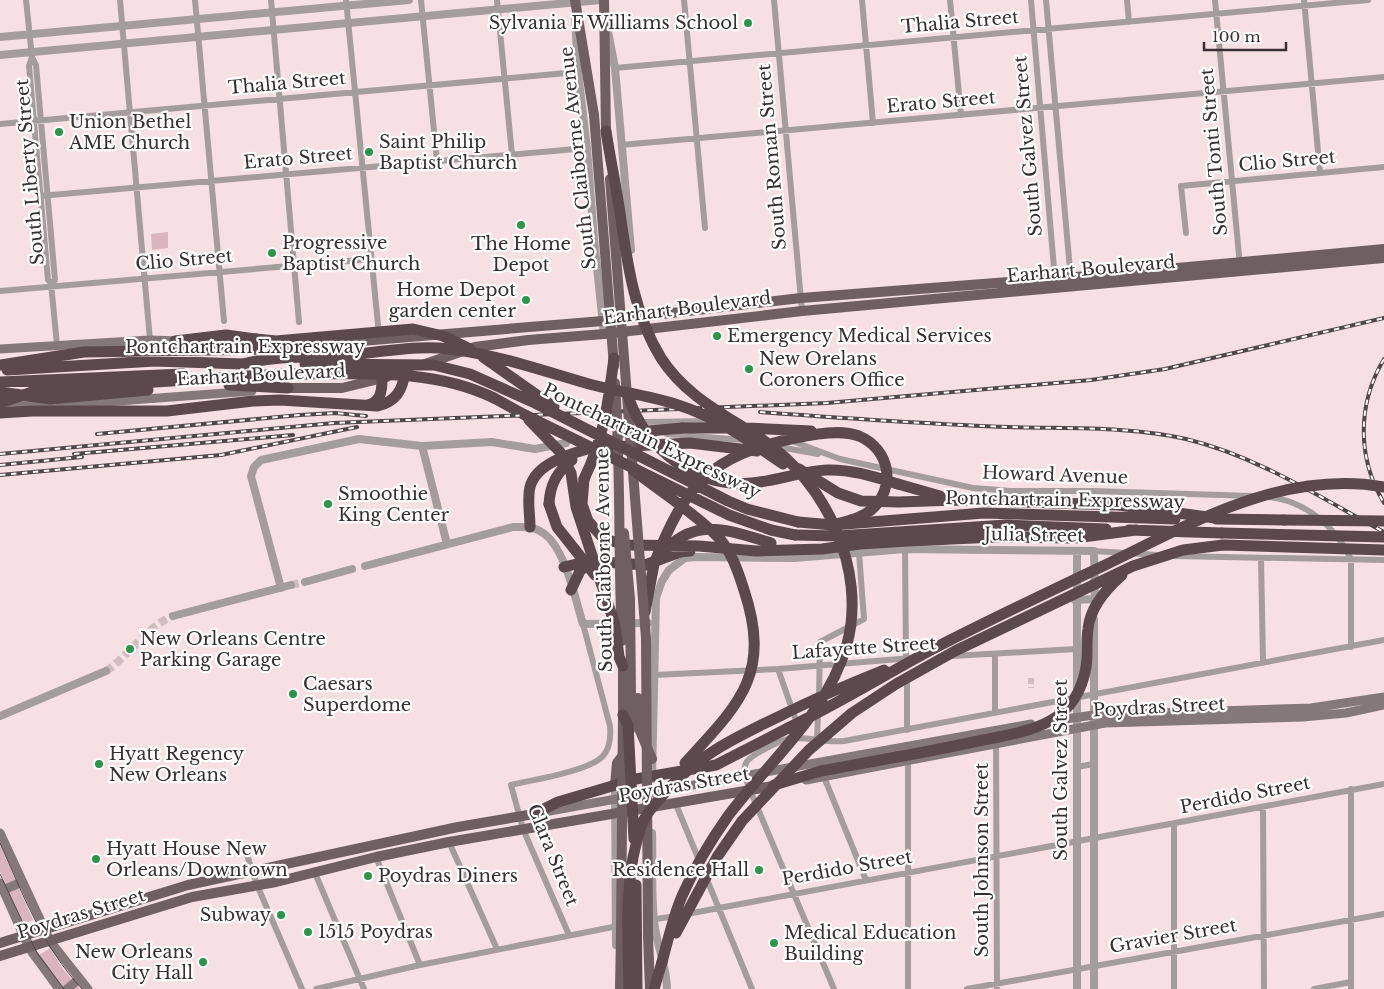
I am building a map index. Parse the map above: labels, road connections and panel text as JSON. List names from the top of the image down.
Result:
{
  "streets": {
    "highway": ["Pontchartrain Expressway"],
    "main road": ["South Claiborne Avenue", "Earhart Boulevard", "Poydras Street"],
    "street": [
      "Thalia Street",
      "Erato Street",
      "South Galvez Street",
      "South Tonti Street",
      "South Roman Street",
      "Clio Street",
      "South Liberty Street",
      "Howard Avenue",
      "Julia Street",
      "Lafayette Street",
      "Perdido Street",
      "Clara Street",
      "South Johnson Street",
      "Gravier Street"
    ]
  },
  "crossings": [
    ["Thalia Street", "South Galvez Street"],
    ["Thalia Street", "South Tonti Street"],
    ["Thalia Street", "South Roman Street"],
    ["Thalia Street", "South Claiborne Avenue"],
    ["Thalia Street", "South Liberty Street"],
    ["Erato Street", "South Galvez Street"],
    ["Erato Street", "South Tonti Street"],
    ["Erato Street", "South Roman Street"],
    ["Erato Street", "South Claiborne Avenue"],
    ["Erato Street", "South Liberty Street"],
    ["South Galvez Street", "Earhart Boulevard"],
    ["South Galvez Street", "Julia Street"],
    ["South Galvez Street", "Lafayette Street"],
    ["South Galvez Street", "Poydras Street"],
    ["South Galvez Street", "Perdido Street"],
    ["South Galvez Street", "Gravier Street"],
    ["South Tonti Street", "Clio Street"],
    ["South Tonti Street", "Earhart Boulevard"],
    ["South Roman Street", "Earhart Boulevard"],
    ["South Claiborne Avenue", "Earhart Boulevard"],
    ["South Claiborne Avenue", "Poydras Street"],
    ["South Claiborne Avenue", "Perdido Street"],
    ["Clio Street", "South Liberty Street"],
    ["Howard Avenue", "Julia Street"],
    ["Poydras Street", "Clara Street"],
    ["Poydras Street", "South Johnson Street"],
    ["Perdido Street", "Clara Street"],
    ["Perdido Street", "South Johnson Street"],
    ["South Johnson Street", "Gravier Street"]
  ],
  "places": [
    "Sylvania F Williams School",
    "Union Bethel AME Church",
    "Saint Philip Baptist Church",
    "The Home Depot",
    "Progressive Baptist Church",
    "Home Depot garden center",
    "Emergency Medical Services",
    "New Orelans Coroners Office",
    "Smoothie King Center",
    "New Orleans Centre Parking Garage",
    "Caesars Superdome",
    "Hyatt Regency New Orleans",
    "Hyatt House New Orleans/Downtown",
    "Residence Hall",
    "Poydras Diners",
    "Subway",
    "1515 Poydras",
    "Medical Education Building",
    "New Orleans City Hall"
  ],
  "scale_bar": "100 m"
}
